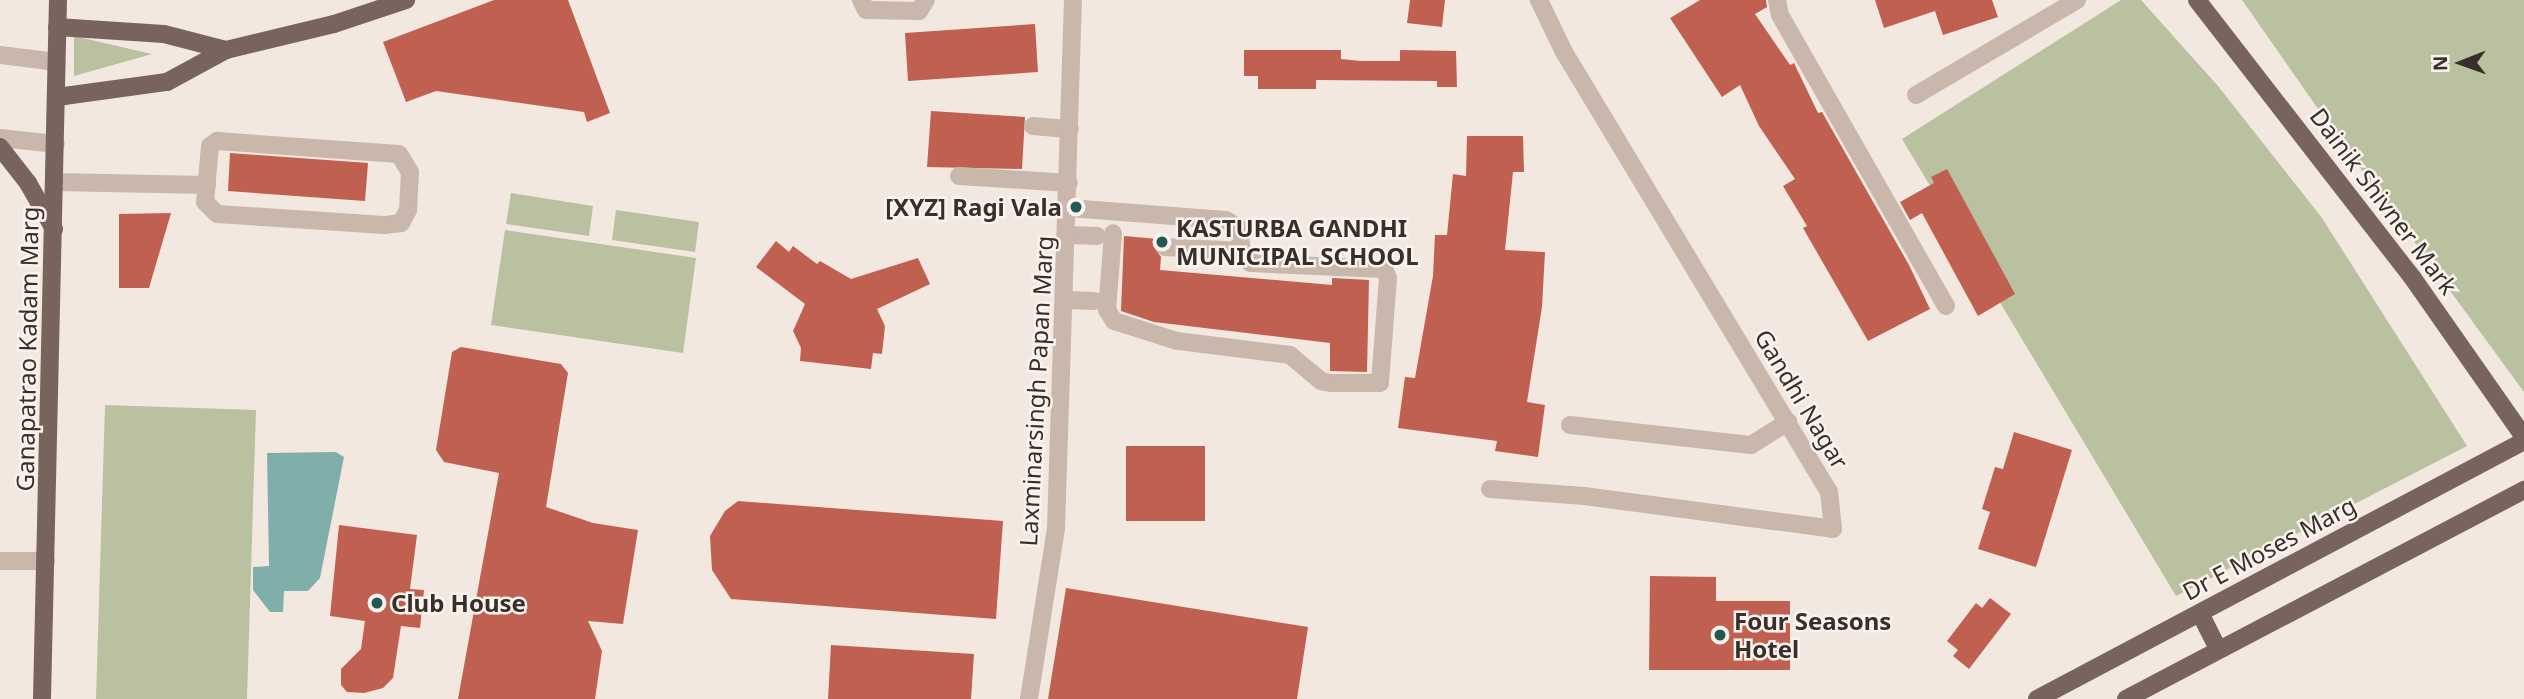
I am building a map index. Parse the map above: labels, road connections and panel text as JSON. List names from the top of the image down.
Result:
{
  "streets": {
    "main road": ["Dainik Shivner Mark", "Ganapatrao Kadam Marg", "Dr E Moses Marg"],
    "street": ["Laxminarsingh Papan Marg", "Gandhi Nagar"]
  },
  "crossings": [
    ["Dainik Shivner Mark", "Dr E Moses Marg"]
  ],
  "places": [
    "[XYZ] Ragi Vala",
    "KASTURBA GANDHI MUNICIPAL SCHOOL",
    "Club House",
    "Four Seasons Hotel"
  ],
  "north": "left"
}
